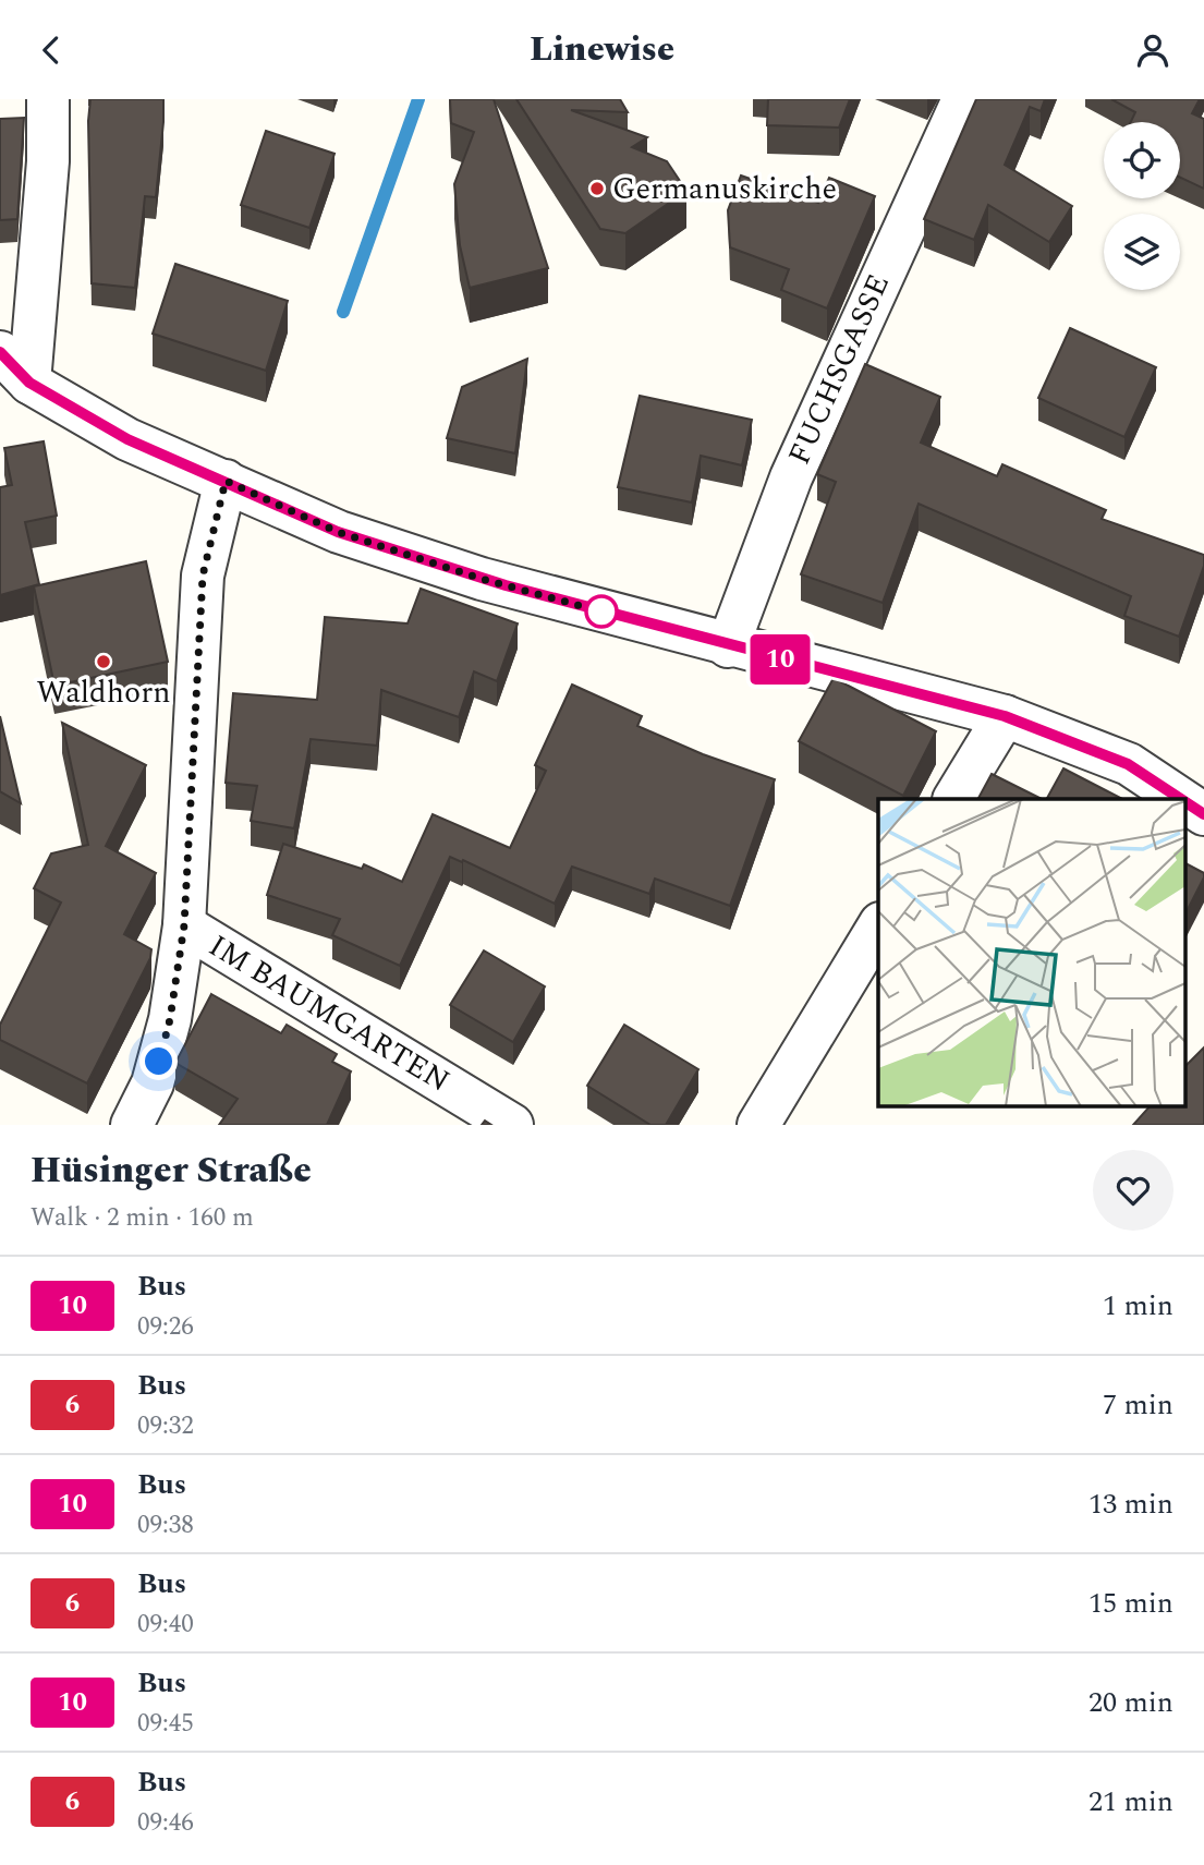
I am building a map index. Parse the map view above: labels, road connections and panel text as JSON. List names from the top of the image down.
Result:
{
  "streets": {
    "street": ["FUCHSGASSE", "IM BAUMGARTEN"]
  },
  "places": ["Germanuskirche", "Waldhorn"],
  "lines": ["bus line 10"],
  "page": {
    "header": "Linewise",
    "on_map": "10",
    "heading": ["Hüsinger Straße", "Walk · 2 min · 160 m"],
    "list": [
      {
        "mark": "10",
        "name": "Bus",
        "note": "09:26",
        "value": "1 min"
      },
      {
        "mark": "6",
        "name": "Bus",
        "note": "09:32",
        "value": "7 min"
      },
      {
        "mark": "10",
        "name": "Bus",
        "note": "09:38",
        "value": "13 min"
      },
      {
        "mark": "6",
        "name": "Bus",
        "note": "09:40",
        "value": "15 min"
      },
      {
        "mark": "10",
        "name": "Bus",
        "note": "09:45",
        "value": "20 min"
      },
      {
        "mark": "6",
        "name": "Bus",
        "note": "09:46",
        "value": "21 min"
      }
    ]
  }
}
